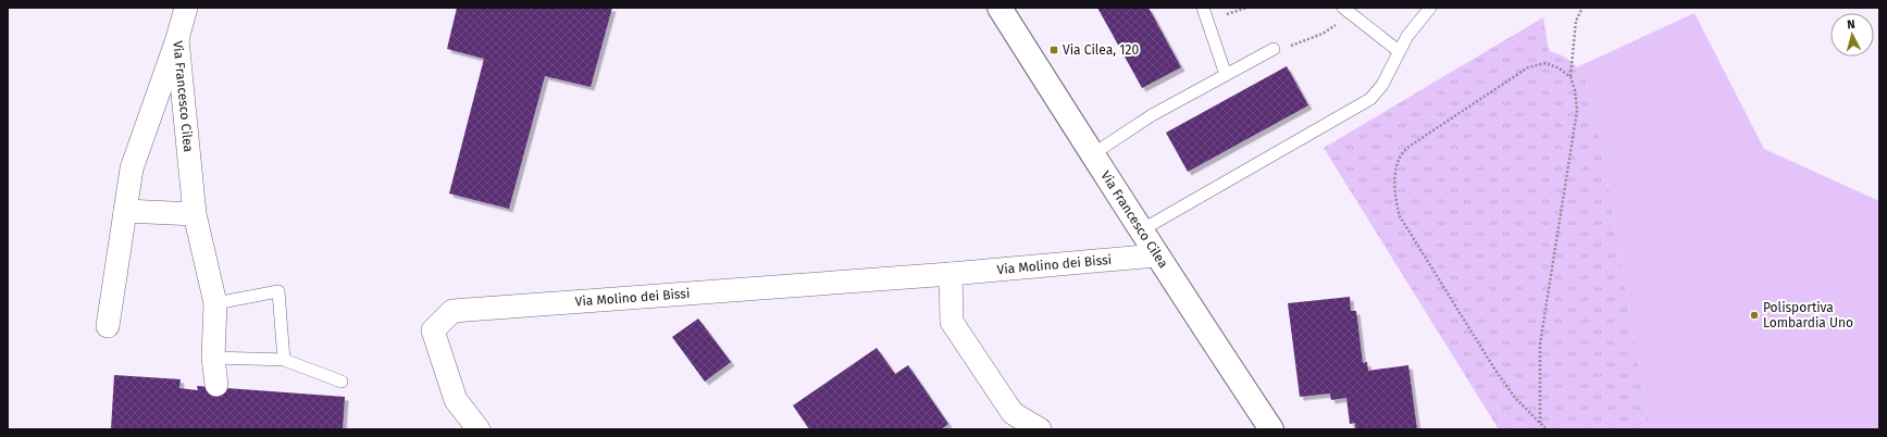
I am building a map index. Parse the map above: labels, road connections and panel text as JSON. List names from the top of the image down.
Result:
{
  "streets": {
    "street": ["Via Francesco Cilea", "Via Molino dei Bissi"]
  },
  "crossings": [
    ["Via Francesco Cilea", "Via Molino dei Bissi"]
  ],
  "places": {
    "transit": ["Via Cilea, 120"],
    "other": ["Polisportiva Lombardia Uno"]
  },
  "north": "top"
}
